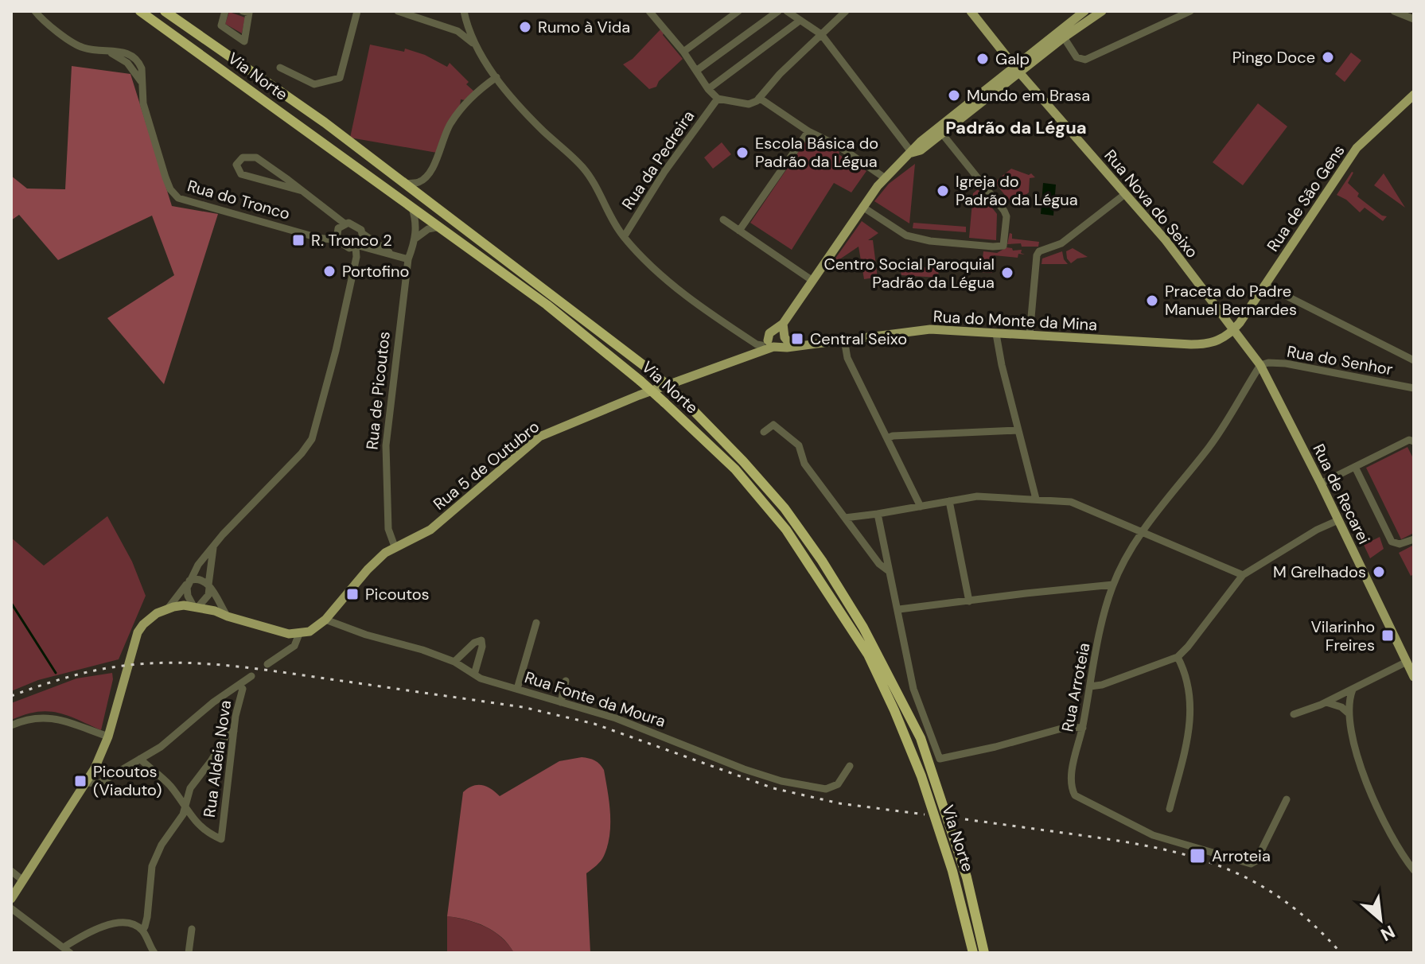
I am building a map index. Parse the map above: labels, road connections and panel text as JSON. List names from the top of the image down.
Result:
{
  "streets": {
    "highway": ["Via Norte"],
    "main road": [
      "Rua de São Gens",
      "Rua Nova do Seixo",
      "Rua do Monte da Mina",
      "Rua 5 de Outubro",
      "Rua de Recarei"
    ],
    "street": [
      "Rua da Pedreira",
      "Rua do Tronco",
      "Rua do Senhor",
      "Rua de Picoutos",
      "Rua Arroteia",
      "Rua Fonte da Moura",
      "Rua Aldeia Nova"
    ]
  },
  "crossings": [
    ["Via Norte", "Rua de Picoutos"],
    ["Rua de São Gens", "Rua Nova do Seixo"],
    ["Rua de São Gens", "Rua do Monte da Mina"],
    ["Rua de São Gens", "Rua de Recarei"],
    ["Rua do Tronco", "Rua de Picoutos"],
    ["Rua Nova do Seixo", "Rua do Monte da Mina"],
    ["Rua Nova do Seixo", "Rua de Recarei"],
    ["Rua do Monte da Mina", "Rua 5 de Outubro"],
    ["Rua do Monte da Mina", "Rua de Recarei"],
    ["Rua do Senhor", "Rua de Recarei"],
    ["Rua do Senhor", "Rua Arroteia"],
    ["Rua de Picoutos", "Rua 5 de Outubro"],
    ["Rua 5 de Outubro", "Rua Fonte da Moura"],
    ["Rua de Recarei", "Rua Arroteia"]
  ],
  "districts": ["Padrão da Légua"],
  "places": {
    "other": [
      "Rumo à Vida",
      "Pingo Doce",
      "Galp",
      "Mundo em Brasa",
      "Escola Básica do Padrão da Légua",
      "Igreja do Padrão da Légua",
      "Portofino",
      "Centro Social Paroquial Padrão da Légua",
      "Praceta do Padre Manuel Bernardes",
      "M Grelhados"
    ],
    "transit": [
      "R. Tronco 2",
      "Central Seixo",
      "Picoutos",
      "Vilarinho Freires",
      "Picoutos (Viaduto)",
      "Arroteia"
    ]
  },
  "north": "bottom right"
}
